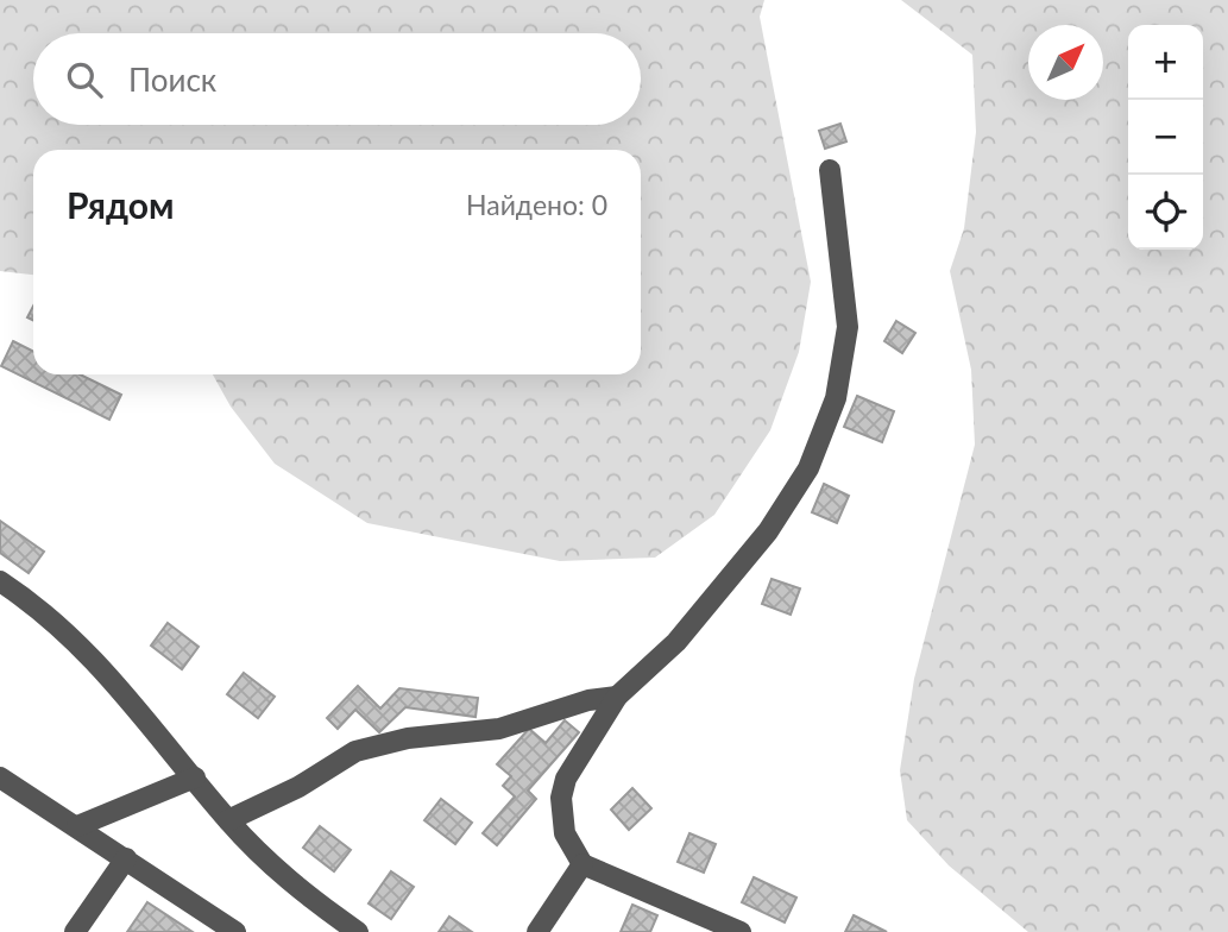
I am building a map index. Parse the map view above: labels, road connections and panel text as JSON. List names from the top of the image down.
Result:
{
  "north": "top right",
  "page": {
    "map_buttons": ["+", "−"],
    "search": "Поиск",
    "heading": ["Рядом", "Найдено: 0"]
  }
}
